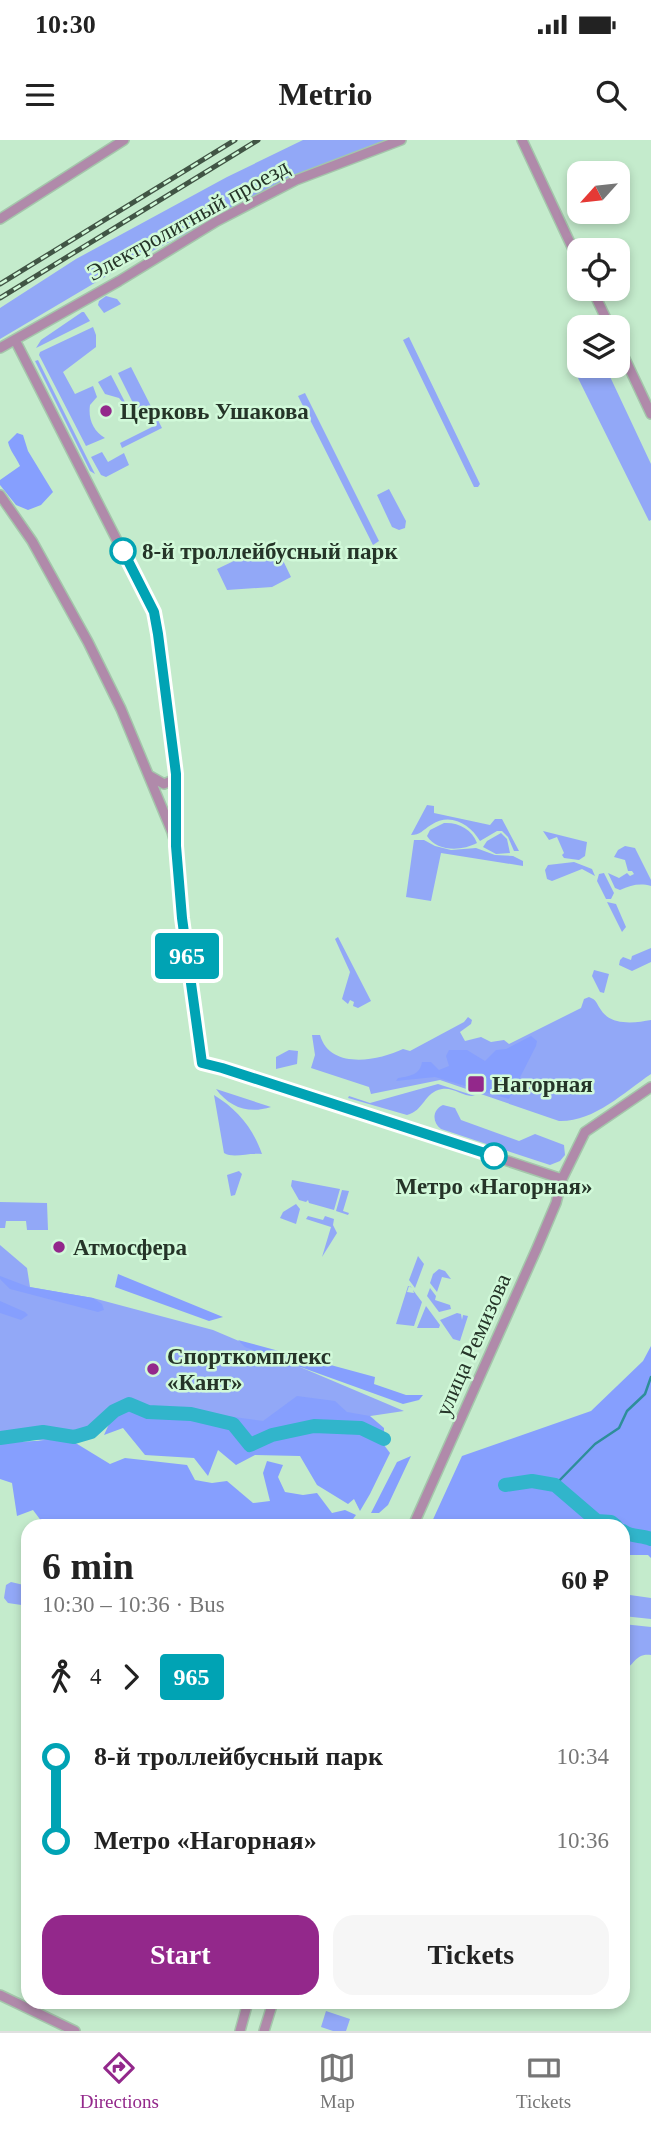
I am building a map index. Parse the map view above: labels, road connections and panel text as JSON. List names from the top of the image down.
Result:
{
  "streets": {
    "street": ["Электролитный проезд", "улица Ремизова"]
  },
  "places": {
    "other": [
      "Церковь Ушакова",
      "8-й троллейбусный парк",
      "Метро «Нагорная»",
      "Атмосфера",
      "Спорткомплекс «Кант»"
    ],
    "transit": ["Нагорная"]
  },
  "lines": ["bus line 965"],
  "north": "bottom left",
  "page": {
    "status": "10:30",
    "header": "Metrio",
    "on_map": "965",
    "heading": ["6 min", "10:30 – 10:36 · Bus", "60 ₽"],
    "legs": ["4", "965"],
    "list": [
      {
        "name": "8-й троллейбусный парк",
        "value": "10:34"
      },
      {
        "name": "Метро «Нагорная»",
        "value": "10:36"
      }
    ],
    "buttons": ["Start", "Tickets"],
    "tabs": ["Directions", "Map", "Tickets"]
  }
}
